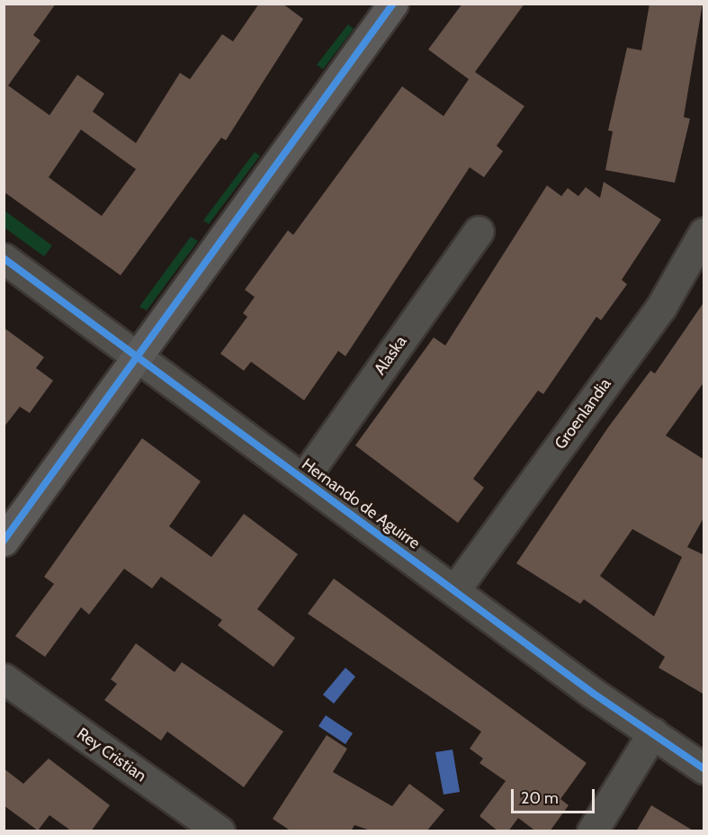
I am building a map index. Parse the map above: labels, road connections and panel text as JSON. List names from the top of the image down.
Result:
{
  "streets": {
    "street": [
      "Alaska",
      "Groenlandia",
      "Hernando de Aguirre",
      "Rey Cristian"
    ]
  },
  "crossings": [
    ["Alaska", "Hernando de Aguirre"],
    ["Groenlandia", "Hernando de Aguirre"]
  ],
  "scale_bar": "20 m"
}
